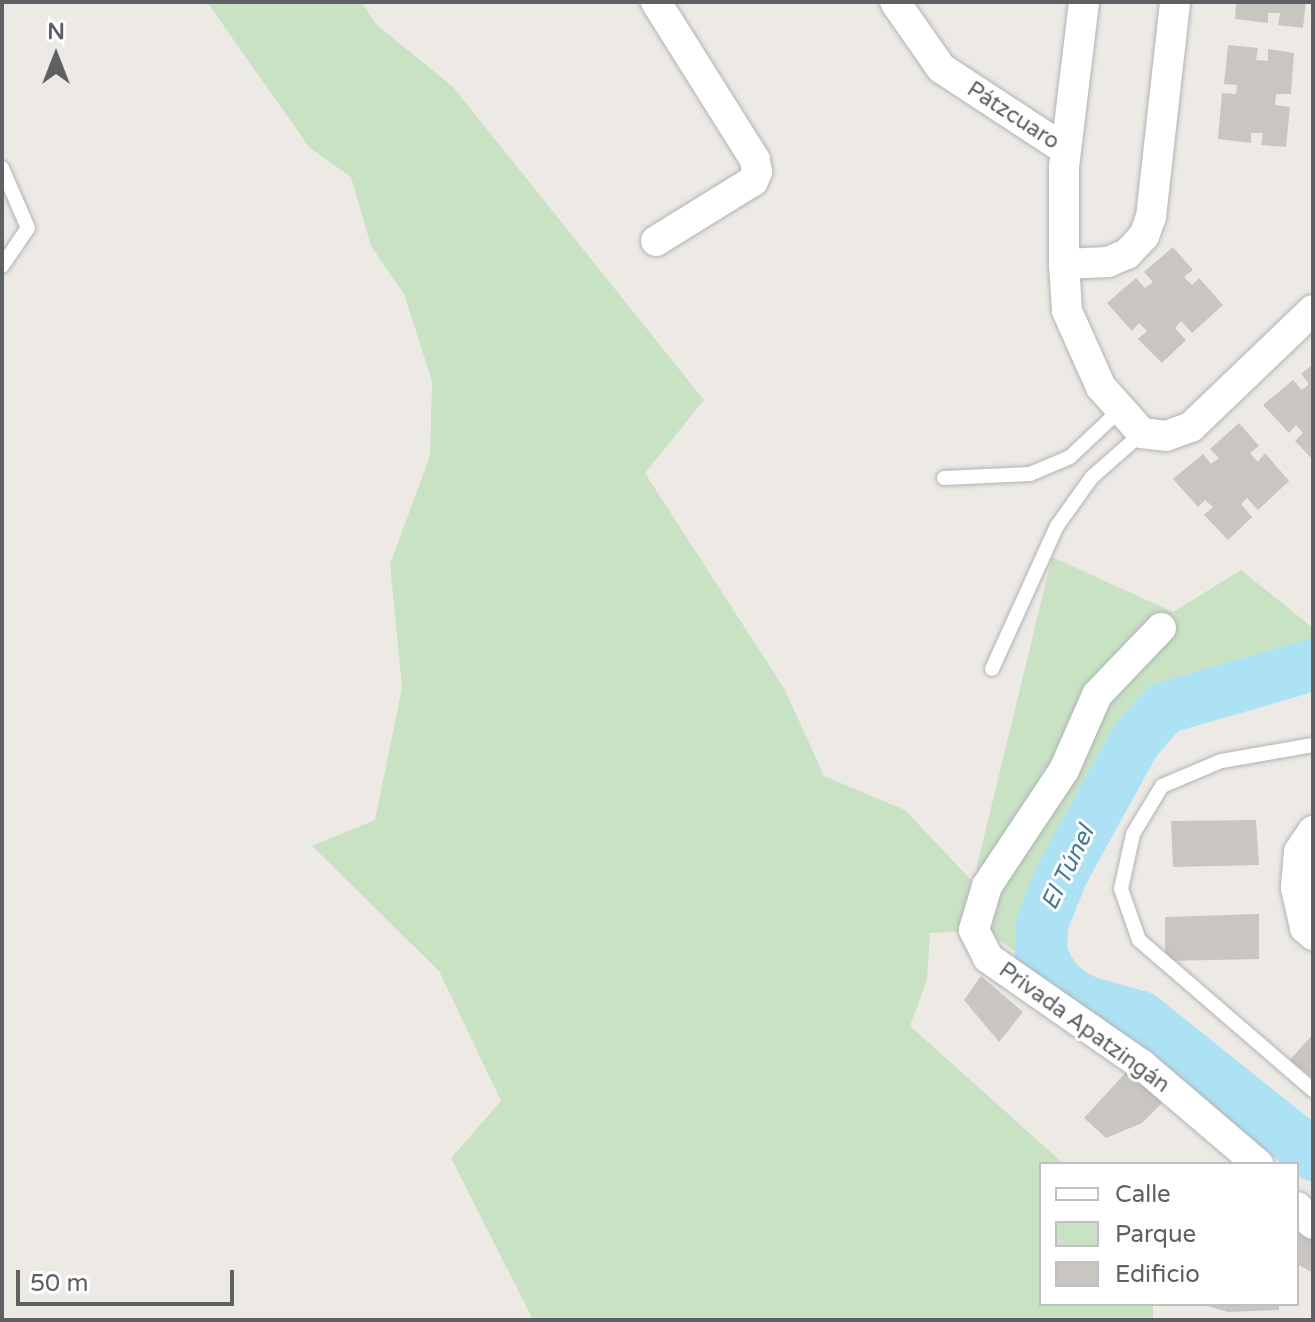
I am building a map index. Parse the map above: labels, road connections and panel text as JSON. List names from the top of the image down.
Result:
{
  "streets": {
    "street": ["Pátzcuaro", "Privada Apatzingán"]
  },
  "water": ["El Túnel"],
  "legend": ["Calle", "Parque", "Edificio"],
  "scale_bar": "50 m",
  "north": "top"
}
